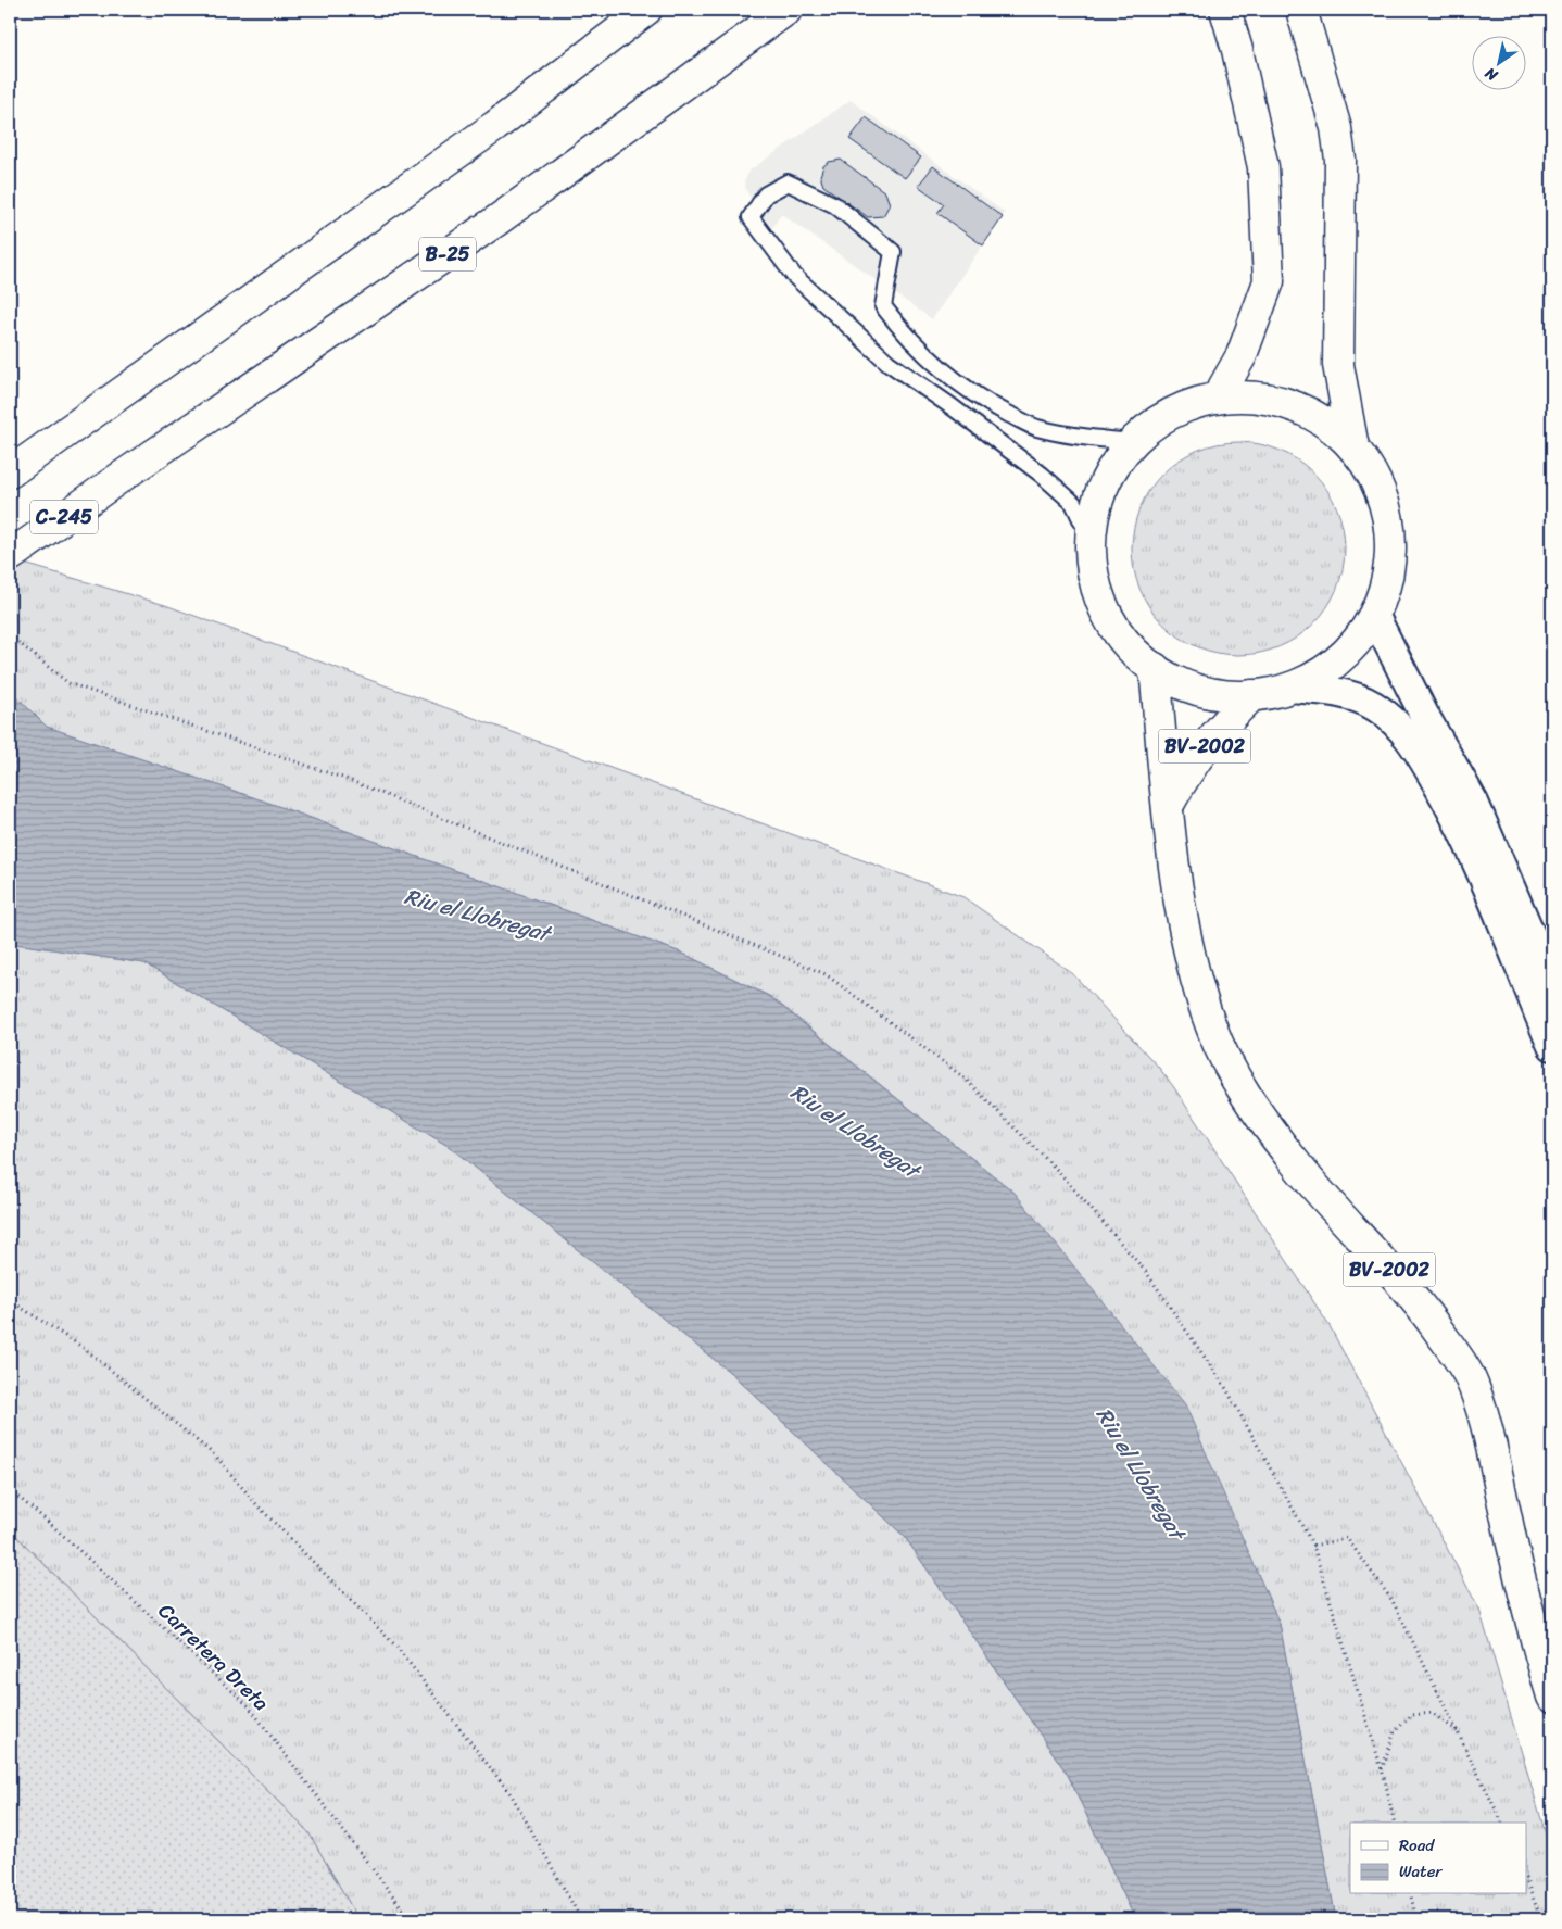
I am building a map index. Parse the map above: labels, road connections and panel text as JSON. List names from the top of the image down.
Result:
{
  "streets": {
    "main road": ["B-25", "C-245", "BV-2002"],
    "path": ["Carretera Dreta"]
  },
  "crossings": [
    ["B-25", "C-245"]
  ],
  "water": ["Riu el Llobregat"],
  "legend": ["Road", "Water"],
  "north": "bottom left"
}
